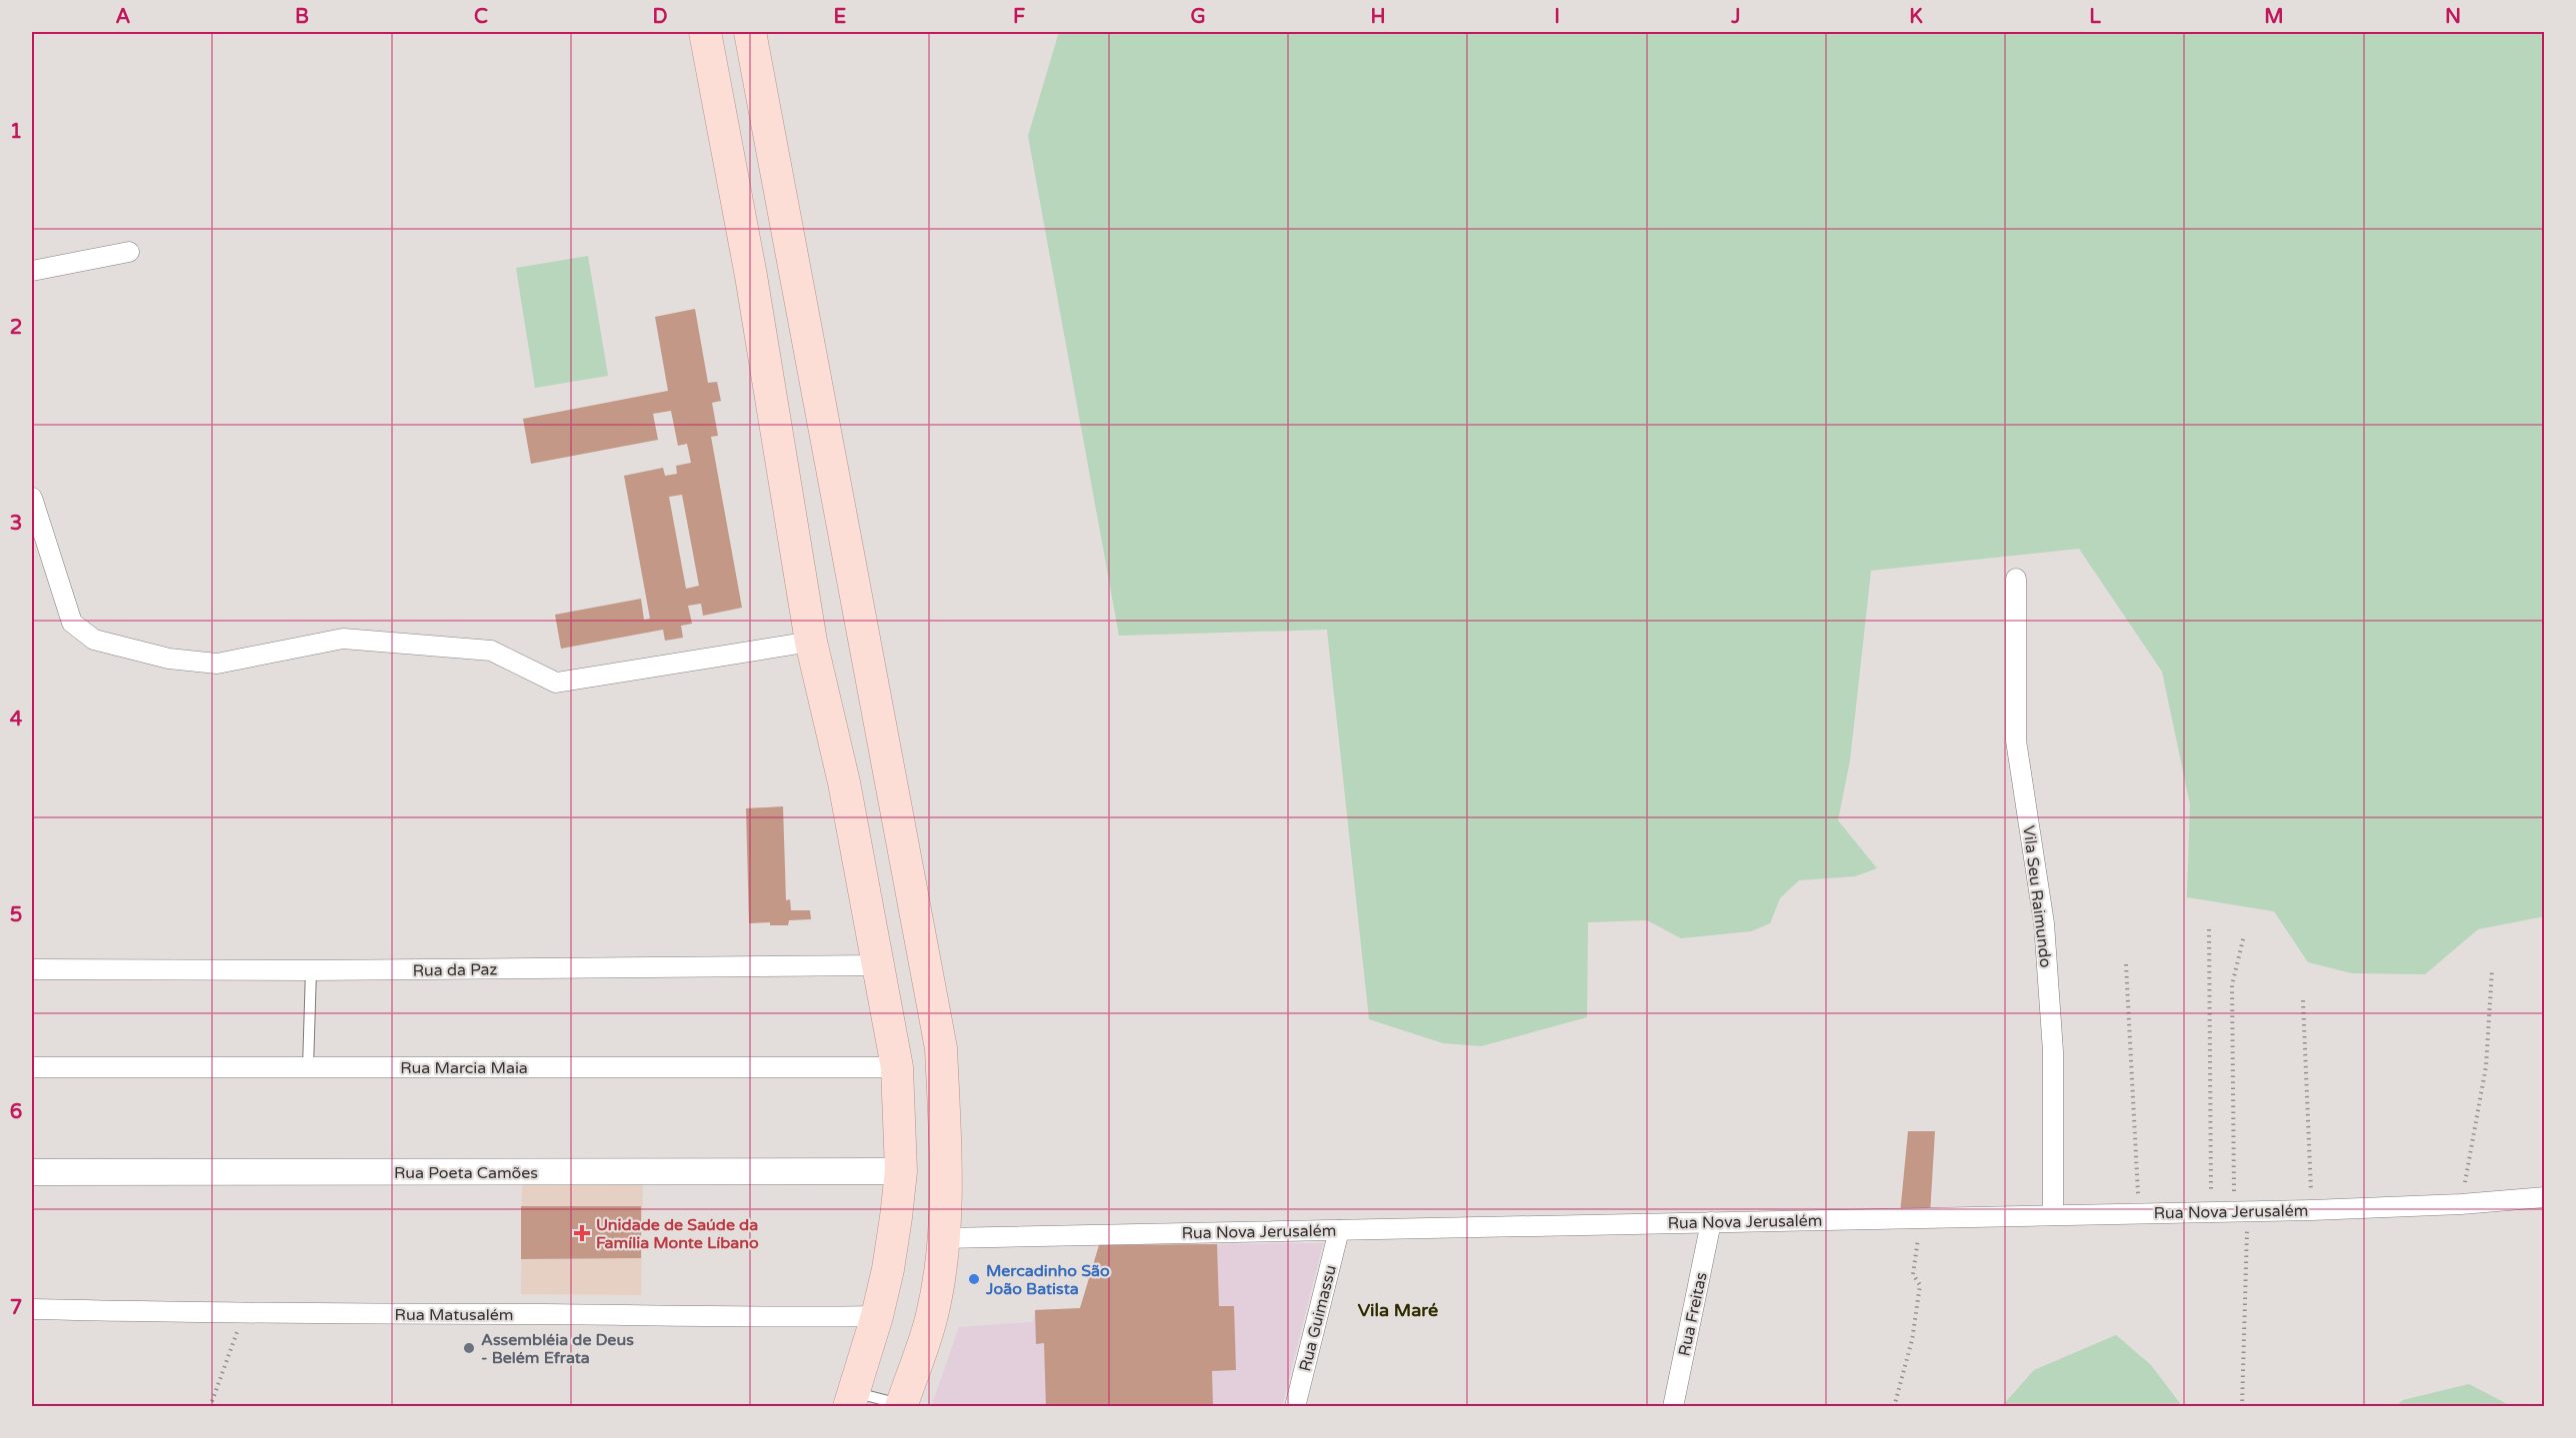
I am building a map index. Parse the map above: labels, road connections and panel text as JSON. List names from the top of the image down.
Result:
{
  "streets": {
    "street": [
      "Vila Seu Raimundo",
      "Rua da Paz",
      "Rua Marcia Maia",
      "Rua Poeta Camões",
      "Rua Nova Jerusalém",
      "Rua Matusalém",
      "Rua Freitas",
      "Rua Guimassu"
    ]
  },
  "crossings": [
    ["Vila Seu Raimundo", "Rua Nova Jerusalém"],
    ["Rua Nova Jerusalém", "Rua Freitas"],
    ["Rua Nova Jerusalém", "Rua Guimassu"]
  ],
  "districts": ["Vila Maré"],
  "places": {
    "health": ["Unidade de Saúde da Família Monte Líbano"],
    "other": ["Mercadinho São João Batista", "Assembléia de Deus - Belém Efrata"]
  },
  "grid": {
    "columns": [
      "A",
      "B",
      "C",
      "D",
      "E",
      "F",
      "G",
      "H",
      "I",
      "J",
      "K",
      "L",
      "M",
      "N"
    ],
    "rows": [
      "1",
      "2",
      "3",
      "4",
      "5",
      "6",
      "7"
    ]
  }
}
